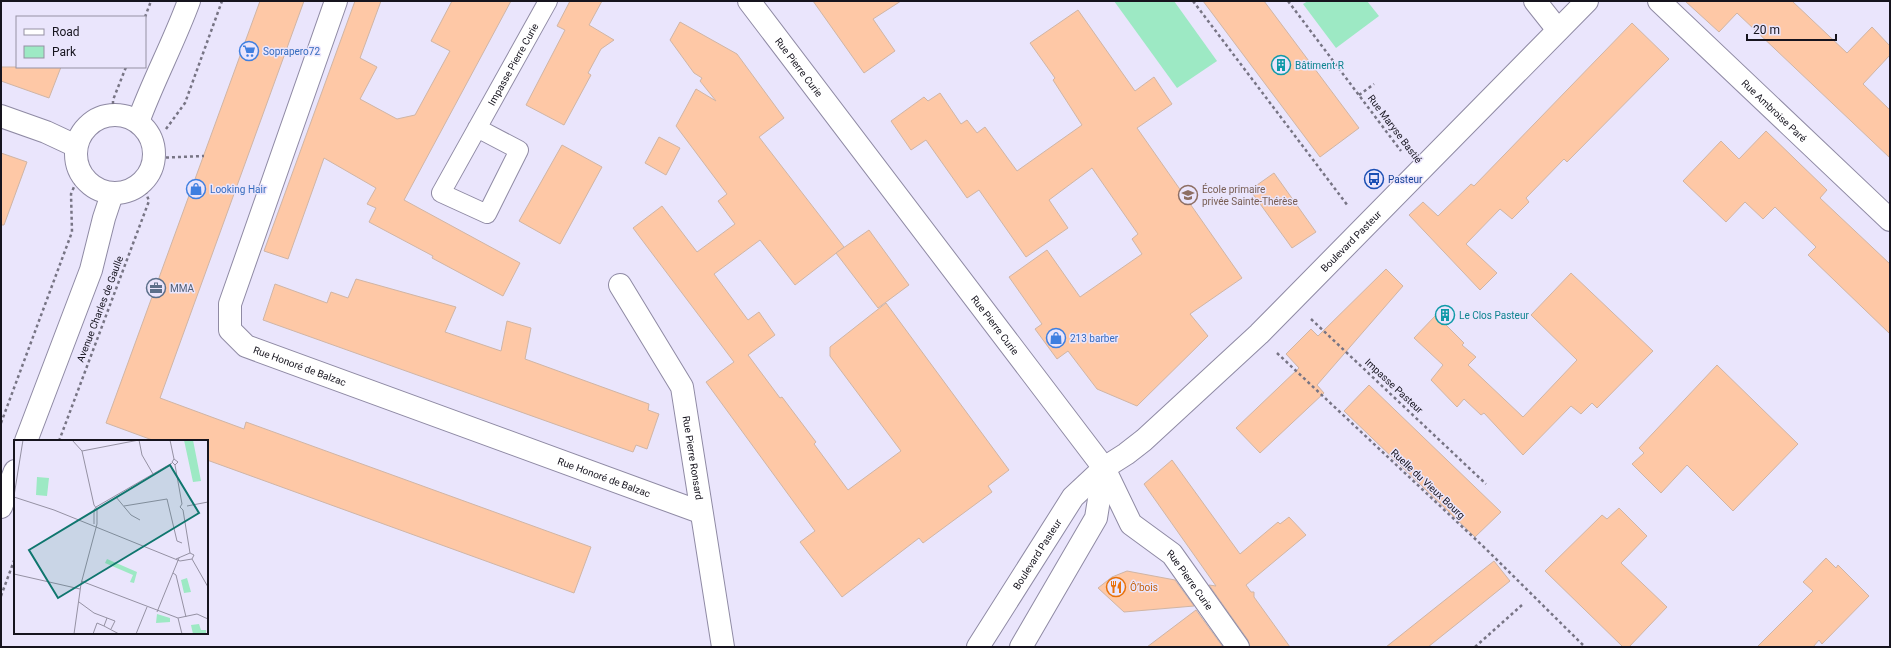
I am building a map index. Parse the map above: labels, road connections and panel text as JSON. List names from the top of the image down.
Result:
{
  "streets": {
    "street": [
      "Rue Pierre Curie",
      "Rue Ambroise Paré",
      "Boulevard Pasteur",
      "Rue Honoré de Balzac",
      "Rue Pierre Ronsard"
    ],
    "lane": ["Impasse Pierre Curie"],
    "path": [
      "Rue Maryse Bastié",
      "Avenue Charles de Gaulle",
      "Impasse Pasteur",
      "Ruelle du Vieux Bourg"
    ]
  },
  "crossings": [
    ["Rue Pierre Curie", "Boulevard Pasteur"],
    ["Rue Maryse Bastié", "Boulevard Pasteur"],
    ["Boulevard Pasteur", "Impasse Pasteur"],
    ["Boulevard Pasteur", "Ruelle du Vieux Bourg"],
    ["Rue Honoré de Balzac", "Rue Pierre Ronsard"]
  ],
  "places": {
    "supermarket": ["Soprapero72"],
    "building": ["Bâtiment R", "Le Clos Pasteur"],
    "bus stop": ["Pasteur"],
    "shop": ["Looking Hair", "213 barber"],
    "school or university": ["École primaire privée Sainte-Thérèse"],
    "office": ["MMA"],
    "restaurant": ["Ô’bois"]
  },
  "legend": ["Road", "Park"],
  "scale_bar": "20 m"
}
